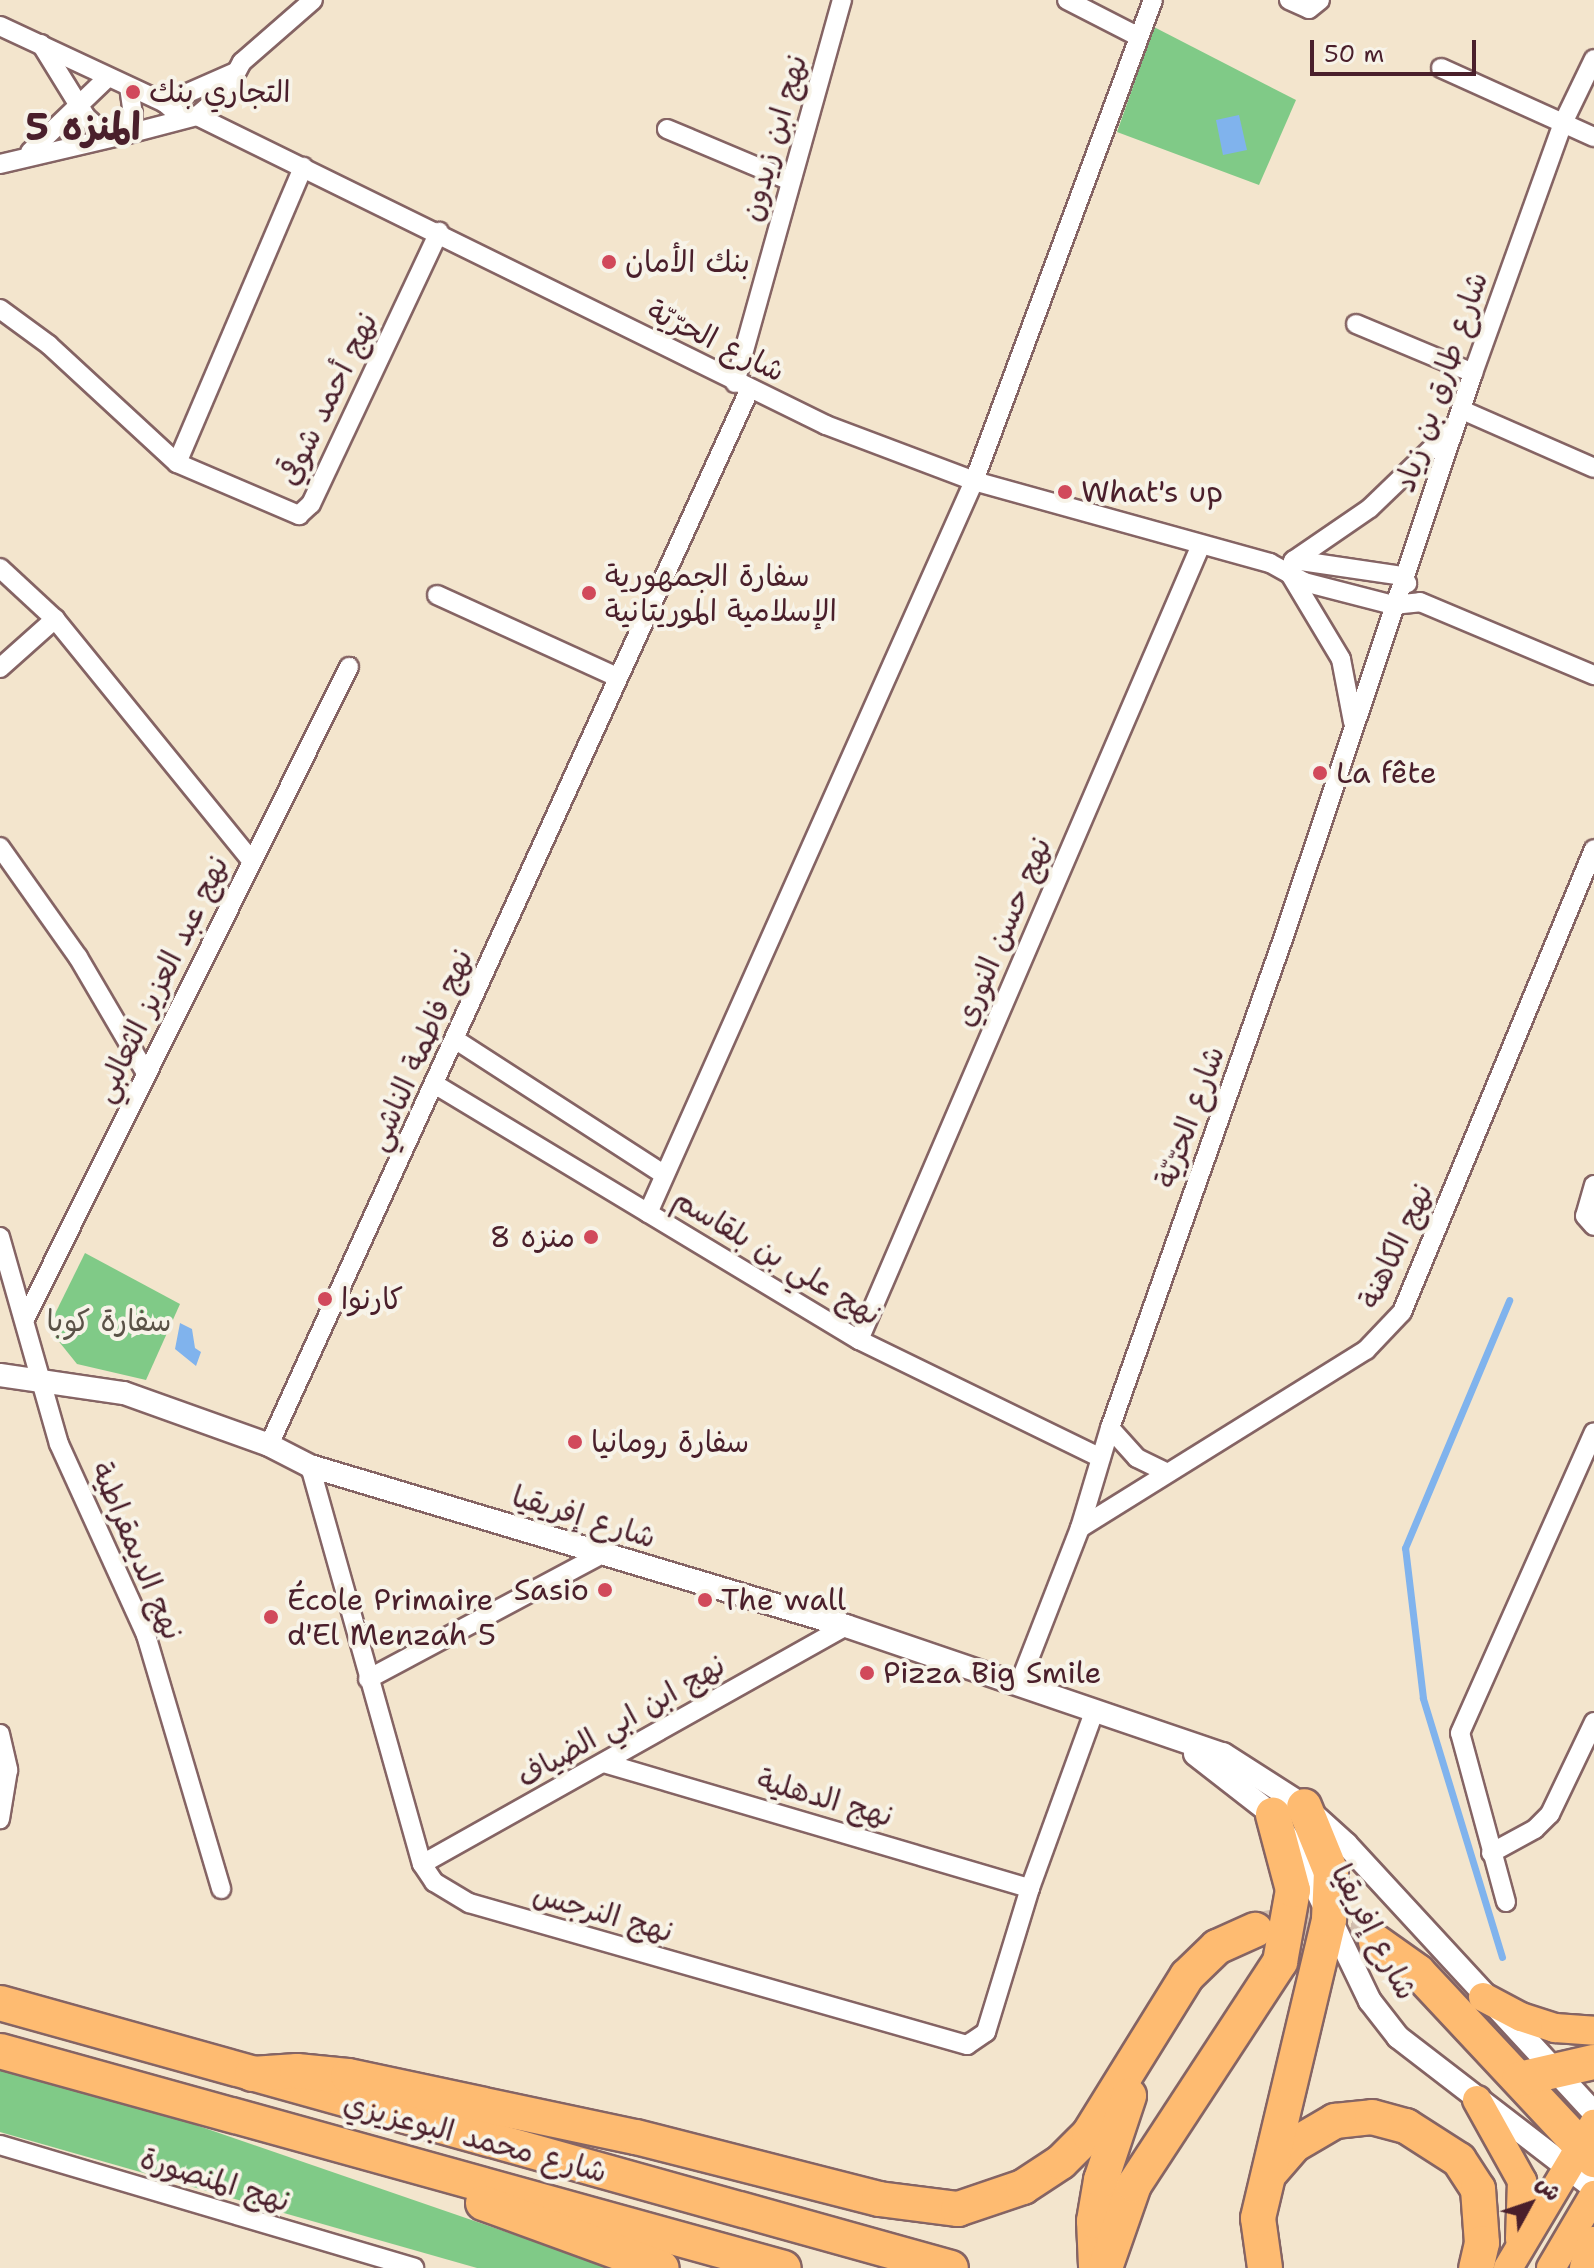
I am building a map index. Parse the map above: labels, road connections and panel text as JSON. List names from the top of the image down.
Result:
{
  "streets": {
    "highway": ["شارع محمد البوعزيزي"],
    "street": [
      "نهج ابن زيدون",
      "شارع الحرّيّة",
      "شارع طارق بن زياد",
      "نهج أحمد شوقي",
      "نهج حسن النوري",
      "نهج عبد العزيز الثعالبي",
      "نهج فاطمة الناشي",
      "نهج الكاهنة",
      "نهج علي بن بلقاسم",
      "شارع إفريقيا",
      "نهج الديمقراطية",
      "نهج ابن ابي الضياف",
      "نهج الدهلية",
      "نهج النرجس",
      "نهج المنصورة"
    ]
  },
  "crossings": [
    ["نهج ابن زيدون", "شارع الحرّيّة"],
    ["نهج ابن زيدون", "نهج فاطمة الناشي"],
    ["شارع الحرّيّة", "شارع طارق بن زياد"],
    ["شارع الحرّيّة", "نهج أحمد شوقي"],
    ["شارع الحرّيّة", "نهج حسن النوري"],
    ["شارع الحرّيّة", "نهج فاطمة الناشي"],
    ["شارع الحرّيّة", "نهج الكاهنة"],
    ["شارع الحرّيّة", "نهج علي بن بلقاسم"],
    ["شارع الحرّيّة", "شارع إفريقيا"],
    ["نهج حسن النوري", "نهج علي بن بلقاسم"],
    ["نهج عبد العزيز الثعالبي", "نهج الديمقراطية"],
    ["نهج فاطمة الناشي", "نهج علي بن بلقاسم"],
    ["نهج فاطمة الناشي", "شارع إفريقيا"],
    ["شارع إفريقيا", "نهج الديمقراطية"],
    ["شارع إفريقيا", "نهج ابن ابي الضياف"],
    ["شارع إفريقيا", "نهج النرجس"],
    ["نهج ابن ابي الضياف", "نهج الدهلية"],
    ["نهج ابن ابي الضياف", "نهج النرجس"],
    ["نهج الدهلية", "نهج النرجس"]
  ],
  "districts": ["المنزه 5"],
  "parks": ["سفارة كوبا"],
  "places": [
    "التجاري بنك",
    "بنك الأمان",
    "What's up",
    "سفارة الجمهورية الإسلامية الموريتانية",
    "La fête",
    "منزه 8",
    "كارنوا",
    "سفارة رومانيا",
    "Sasio",
    "The wall",
    "École Primaire d'El Menzah 5",
    "Pizza Big Smile"
  ],
  "scale_bar": "50 m",
  "north": "top right"
}
